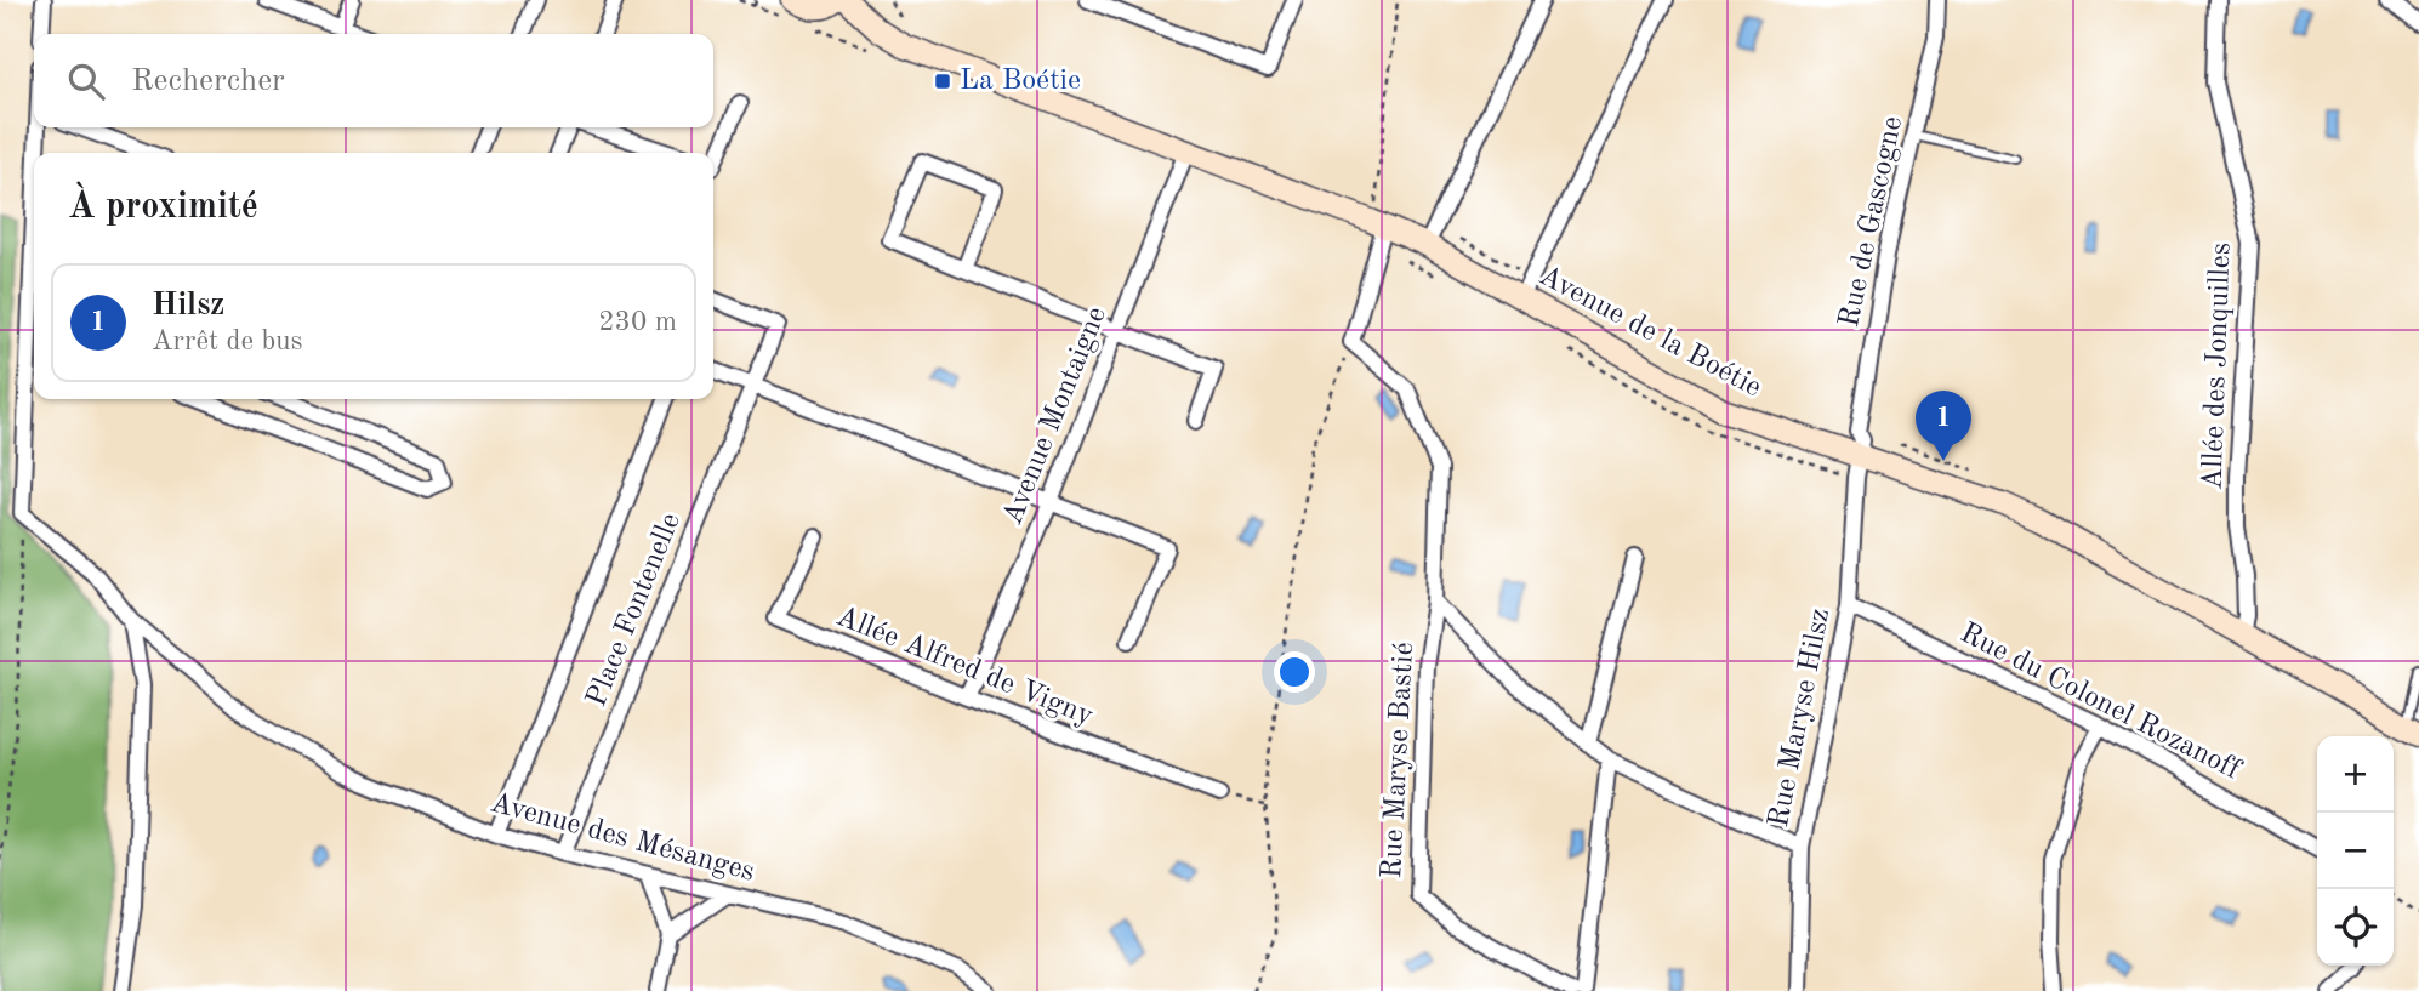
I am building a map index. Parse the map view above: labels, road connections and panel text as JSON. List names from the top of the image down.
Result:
{
  "streets": {
    "main road": ["Avenue de la Boétie"],
    "street": [
      "Rue de Gascogne",
      "Allée des Jonquilles",
      "Avenue Montaigne",
      "Place Fontenelle",
      "Allée Alfred de Vigny",
      "Rue du Colonel Rozanoff",
      "Rue Maryse Hilsz",
      "Rue Maryse Bastié",
      "Avenue des Mésanges"
    ]
  },
  "crossings": [
    ["Rue de Gascogne", "Avenue de la Boétie"],
    ["Rue de Gascogne", "Rue Maryse Hilsz"],
    ["Avenue de la Boétie", "Allée des Jonquilles"],
    ["Avenue de la Boétie", "Avenue Montaigne"],
    ["Avenue de la Boétie", "Rue Maryse Hilsz"],
    ["Avenue Montaigne", "Allée Alfred de Vigny"],
    ["Place Fontenelle", "Avenue des Mésanges"],
    ["Rue du Colonel Rozanoff", "Rue Maryse Hilsz"]
  ],
  "places": {
    "transit": ["La Boétie"]
  },
  "page": {
    "search": "Rechercher",
    "heading": "À proximité",
    "list": [
      {
        "mark": "1",
        "name": "Hilsz",
        "note": "Arrêt de bus",
        "value": "230 m"
      }
    ],
    "pins": "1",
    "map_buttons": ["+", "−"]
  }
}
